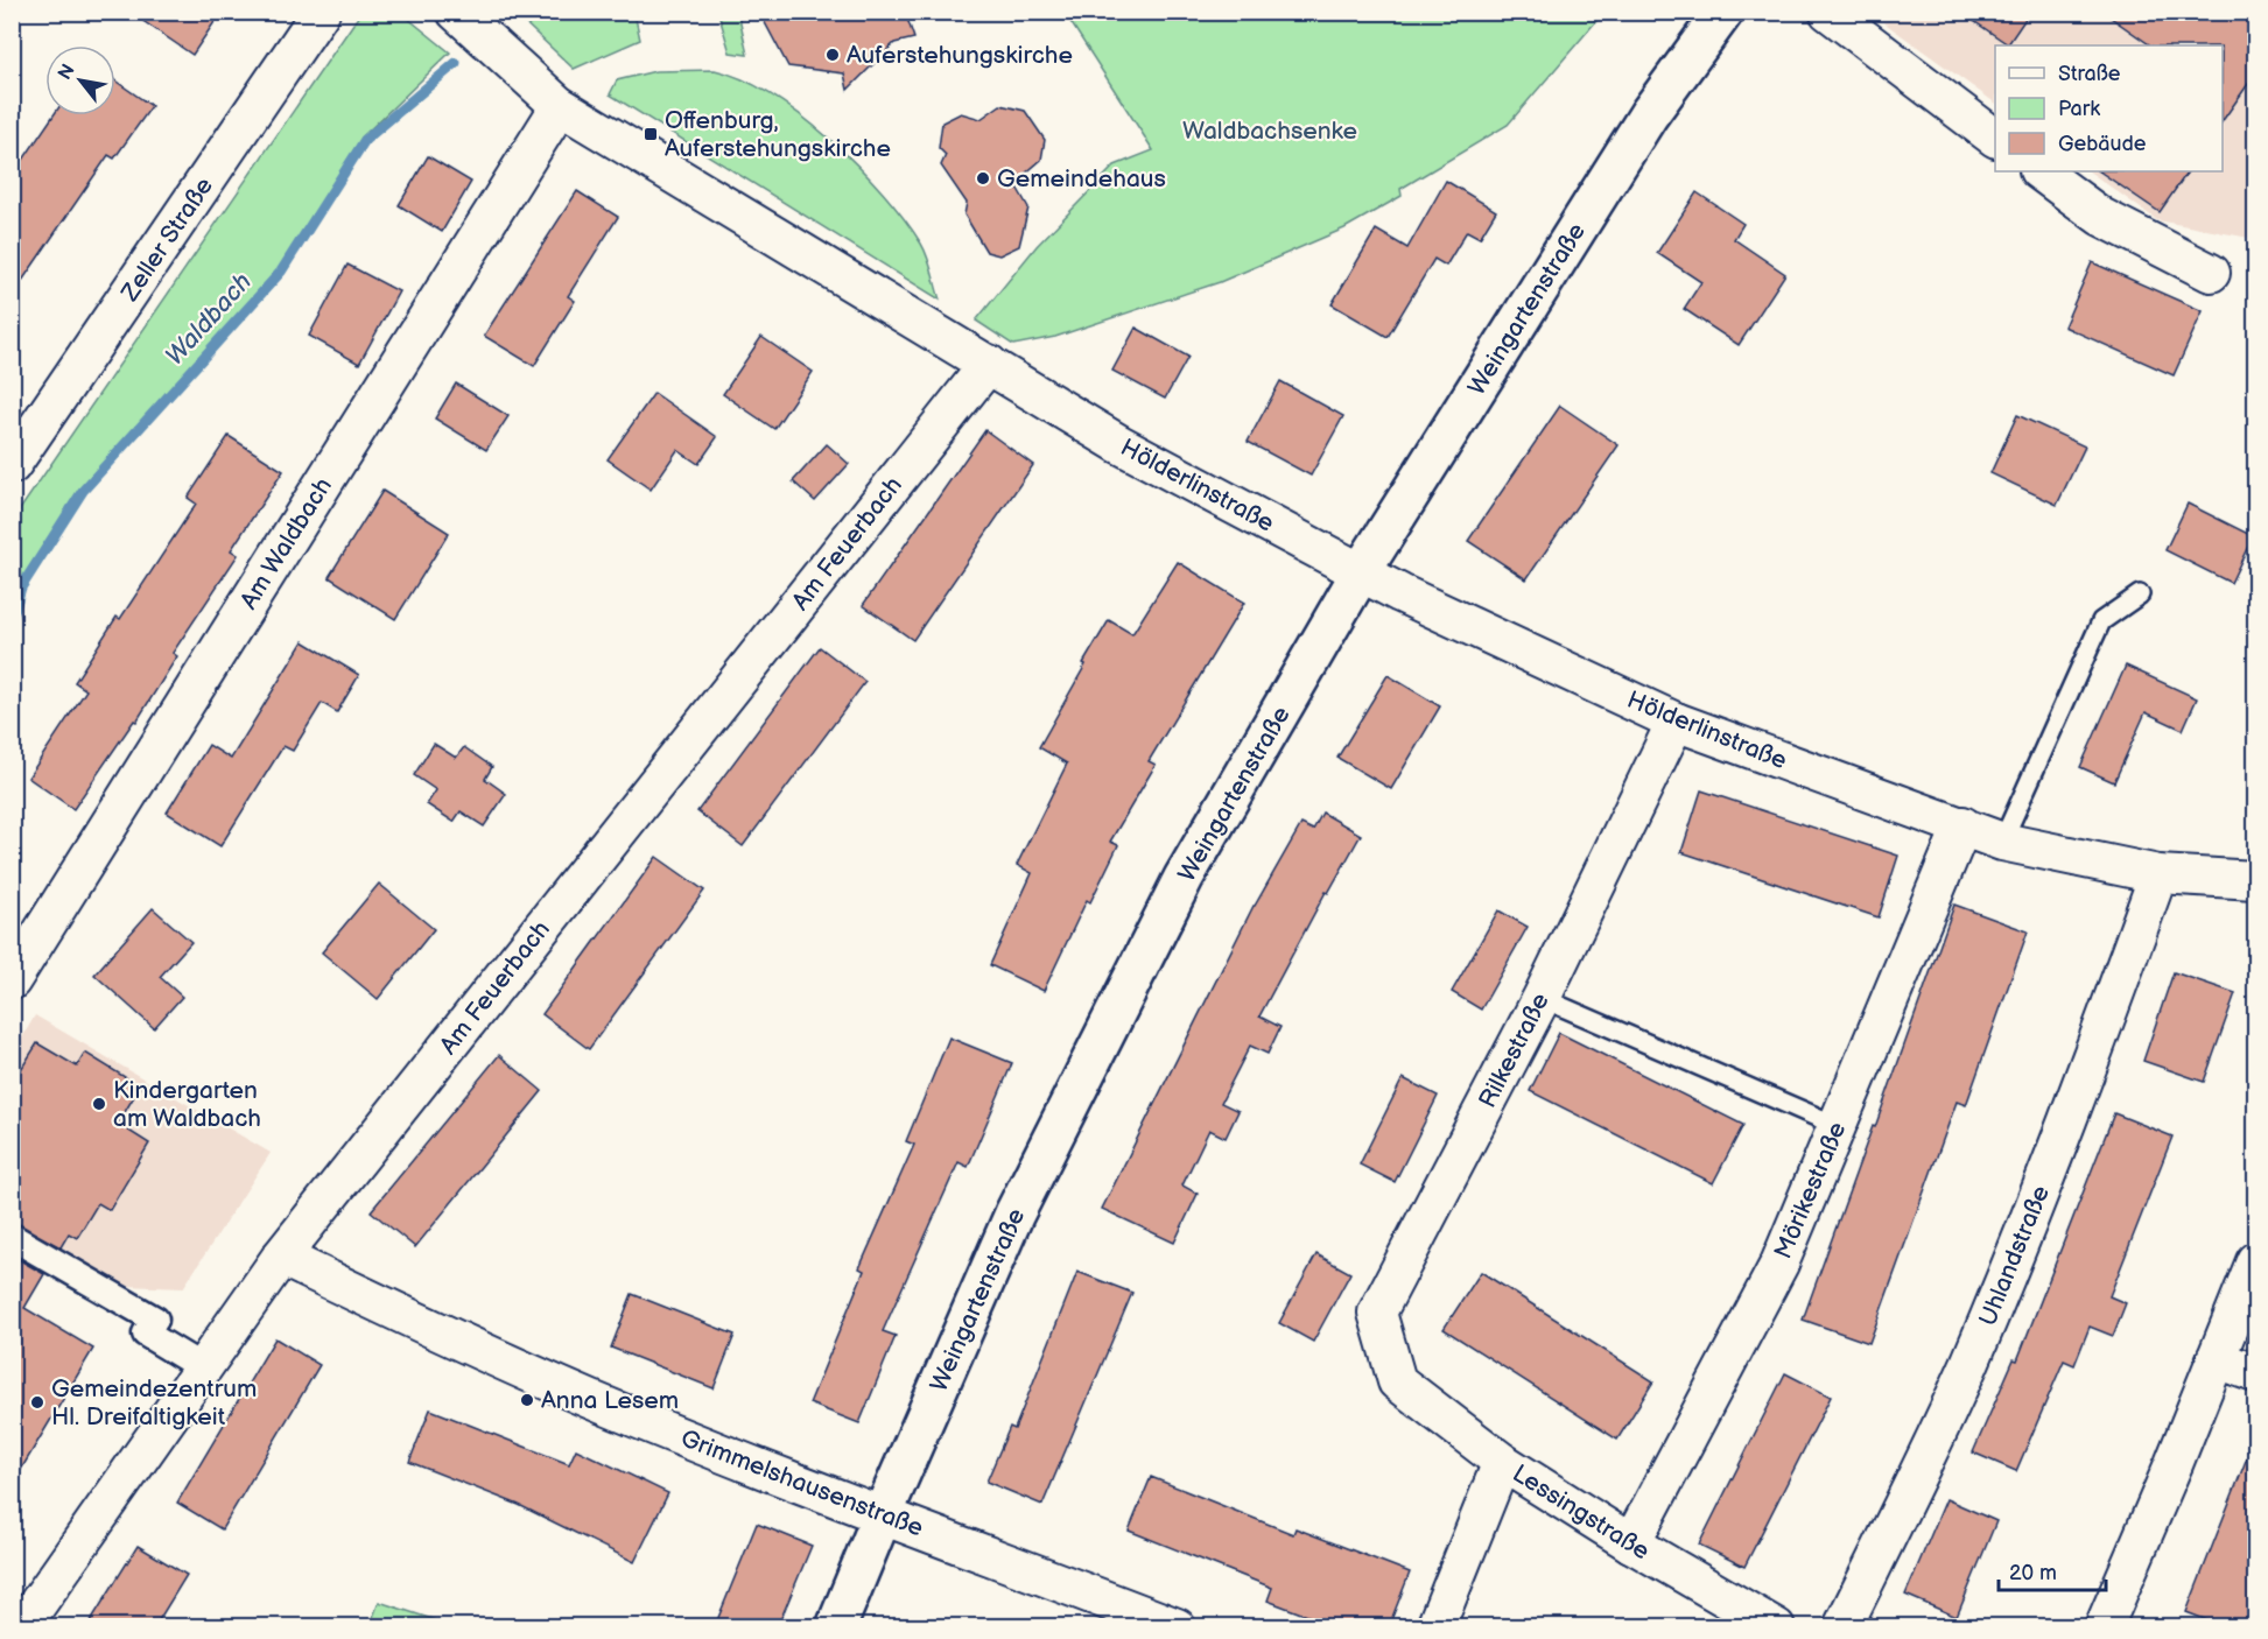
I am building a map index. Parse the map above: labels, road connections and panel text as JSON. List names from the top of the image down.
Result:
{
  "streets": {
    "street": [
      "Zeller Straße",
      "Weingartenstraße",
      "Hölderlinstraße",
      "Am Waldbach",
      "Am Feuerbach",
      "Rilkestraße",
      "Mörikestraße",
      "Uhlandstraße",
      "Grimmelshausenstraße",
      "Lessingstraße"
    ]
  },
  "crossings": [
    ["Weingartenstraße", "Hölderlinstraße"],
    ["Weingartenstraße", "Grimmelshausenstraße"],
    ["Hölderlinstraße", "Am Waldbach"],
    ["Hölderlinstraße", "Am Feuerbach"],
    ["Hölderlinstraße", "Rilkestraße"],
    ["Hölderlinstraße", "Mörikestraße"],
    ["Hölderlinstraße", "Uhlandstraße"],
    ["Am Feuerbach", "Grimmelshausenstraße"],
    ["Rilkestraße", "Lessingstraße"],
    ["Mörikestraße", "Lessingstraße"]
  ],
  "water": ["Waldbach"],
  "parks": ["Waldbachsenke"],
  "places": {
    "other": [
      "Auferstehungskirche",
      "Gemeindehaus",
      "Kindergarten am Waldbach",
      "Anna Lesem",
      "Gemeindezentrum Hl. Dreifaltigkeit"
    ],
    "transit": ["Offenburg, Auferstehungskirche"]
  },
  "legend": ["Straße", "Park", "Gebäude"],
  "scale_bar": "20 m",
  "north": "top left"
}
